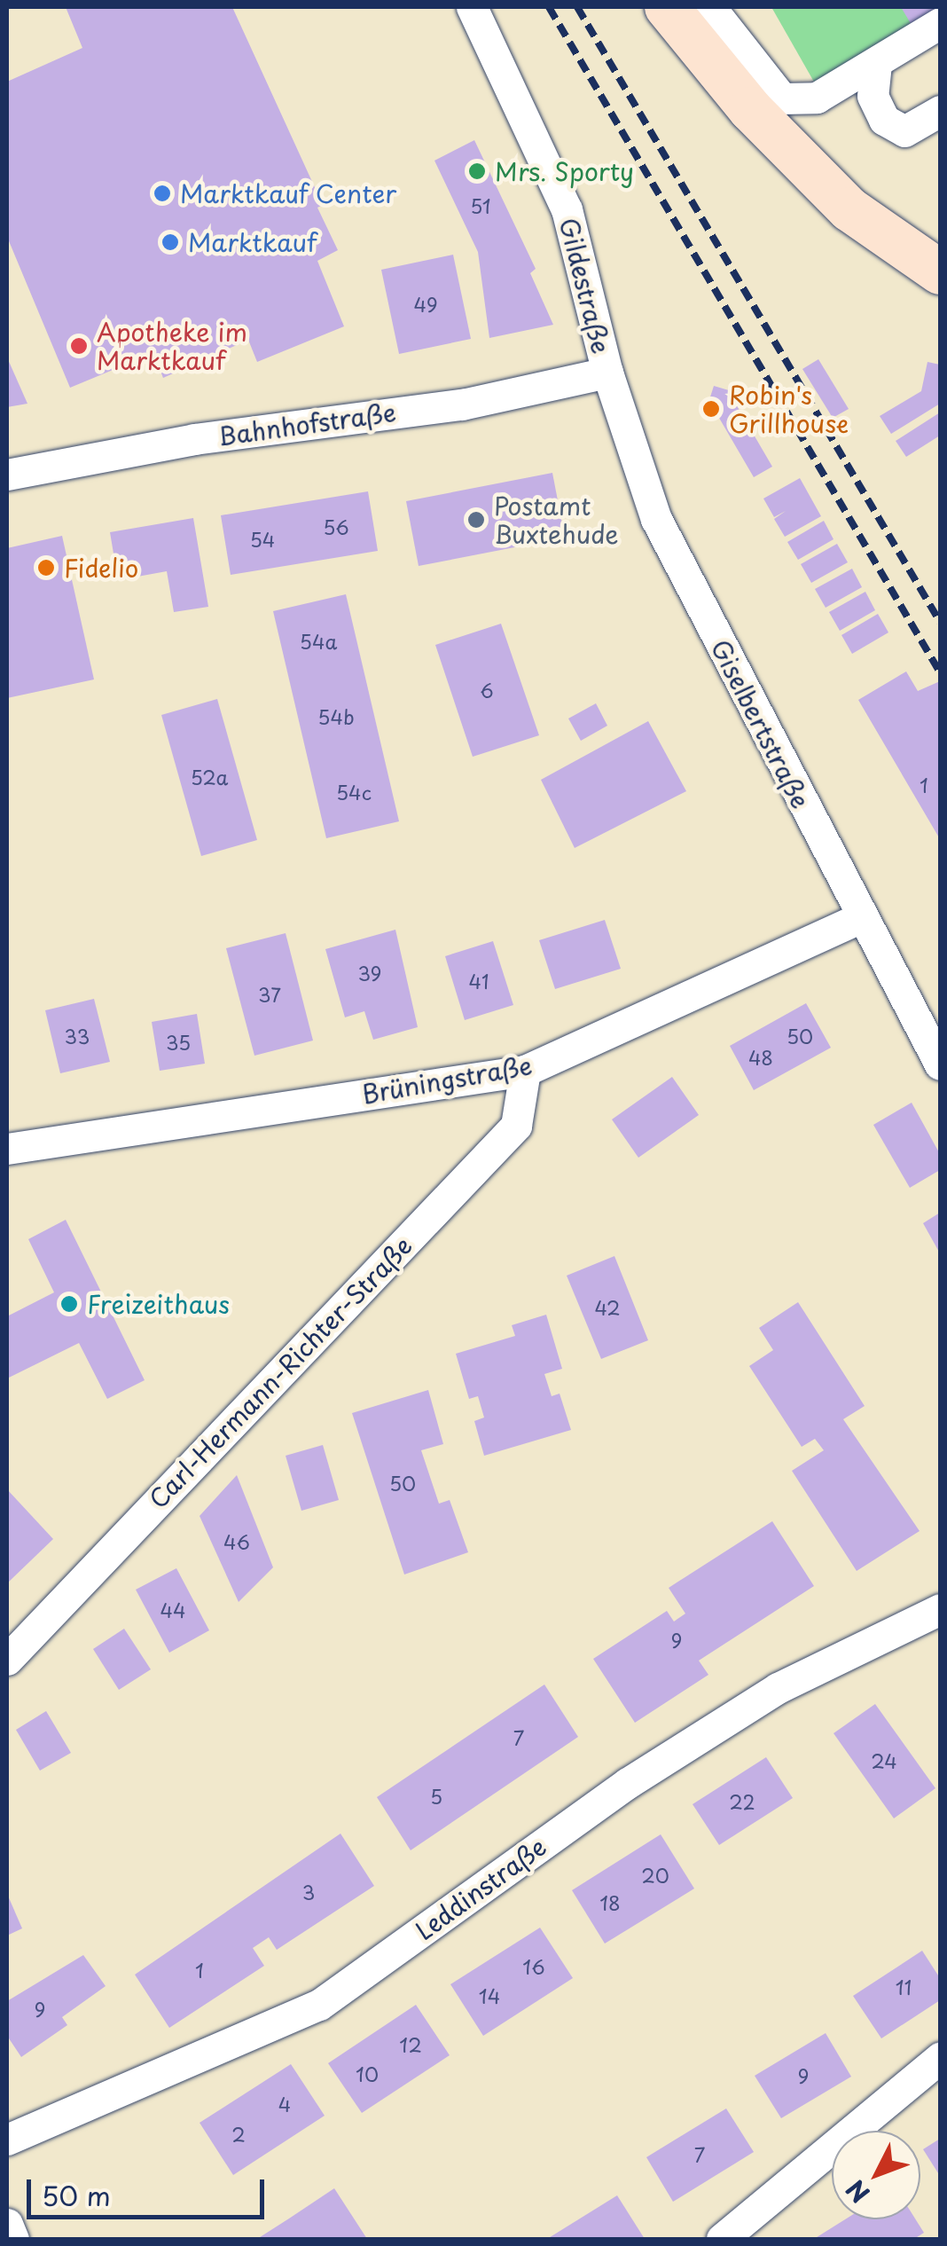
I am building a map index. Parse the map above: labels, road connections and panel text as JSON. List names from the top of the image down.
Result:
{
  "streets": {
    "street": [
      "Gildestraße",
      "Bahnhofstraße",
      "Giselbertstraße",
      "Brüningstraße",
      "Carl-Hermann-Richter-Straße",
      "Leddinstraße"
    ]
  },
  "crossings": [
    ["Gildestraße", "Bahnhofstraße"],
    ["Gildestraße", "Giselbertstraße"],
    ["Bahnhofstraße", "Giselbertstraße"],
    ["Giselbertstraße", "Brüningstraße"],
    ["Brüningstraße", "Carl-Hermann-Richter-Straße"]
  ],
  "places": [
    "Mrs. Sporty",
    "Marktkauf Center",
    "Marktkauf",
    "Apotheke im Marktkauf",
    "Robin's Grillhouse",
    "Postamt Buxtehude",
    "Fidelio",
    "Freizeithaus"
  ],
  "house_numbers": [
    "51",
    "49",
    "56",
    "54",
    "54a",
    "6",
    "54b",
    "52a",
    "1",
    "54c",
    "39",
    "41",
    "37",
    "33",
    "50",
    "35",
    "48",
    "42",
    "50",
    "46",
    "44",
    "9",
    "7",
    "24",
    "5",
    "22",
    "20",
    "3",
    "18",
    "16",
    "1",
    "11",
    "14",
    "9",
    "12",
    "10",
    "9",
    "4",
    "2",
    "7"
  ],
  "scale_bar": "50 m",
  "north": "bottom left"
}
